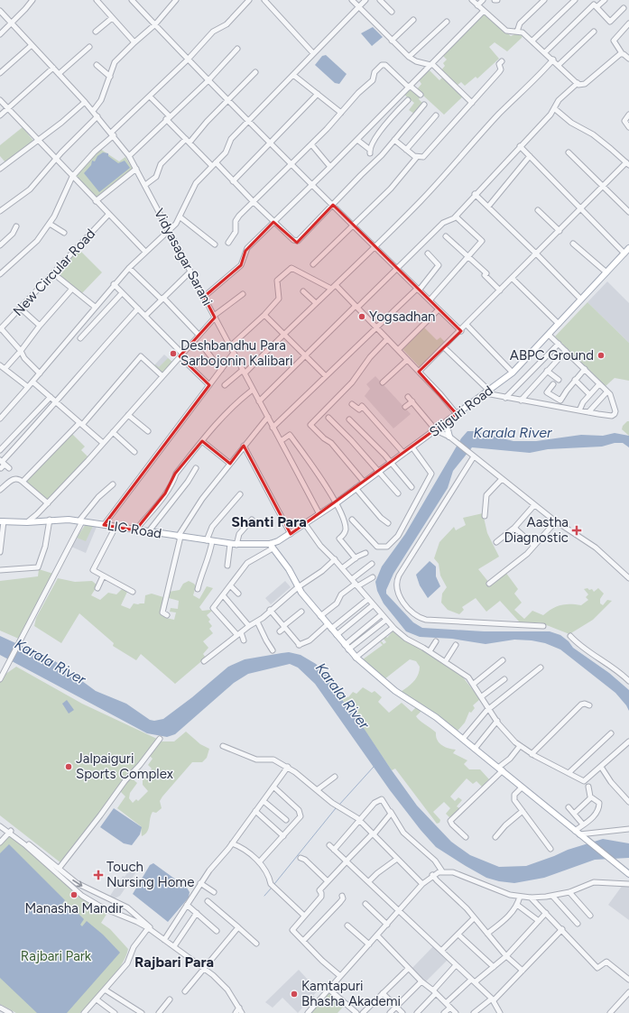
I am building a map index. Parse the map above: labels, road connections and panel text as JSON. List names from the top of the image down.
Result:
{
  "streets": {
    "main road": ["Siliguri Road", "LIC Road"],
    "street": ["Vidyasagar Sarani", "New Circular Road"]
  },
  "crossings": [
    ["Vidyasagar Sarani", "Siliguri Road"],
    ["Siliguri Road", "LIC Road"]
  ],
  "districts": ["Shanti Para", "Rajbari Para"],
  "water": ["Karala River"],
  "parks": ["Rajbari Park"],
  "places": {
    "other": [
      "Yogsadhan",
      "Deshbandhu Para Sarbojonin Kalibari",
      "ABPC Ground",
      "Jalpaiguri Sports Complex",
      "Manasha Mandir",
      "Kamtapuri Bhasha Akademi"
    ],
    "health": ["Aastha Diagnostic", "Touch Nursing Home"]
  }
}
